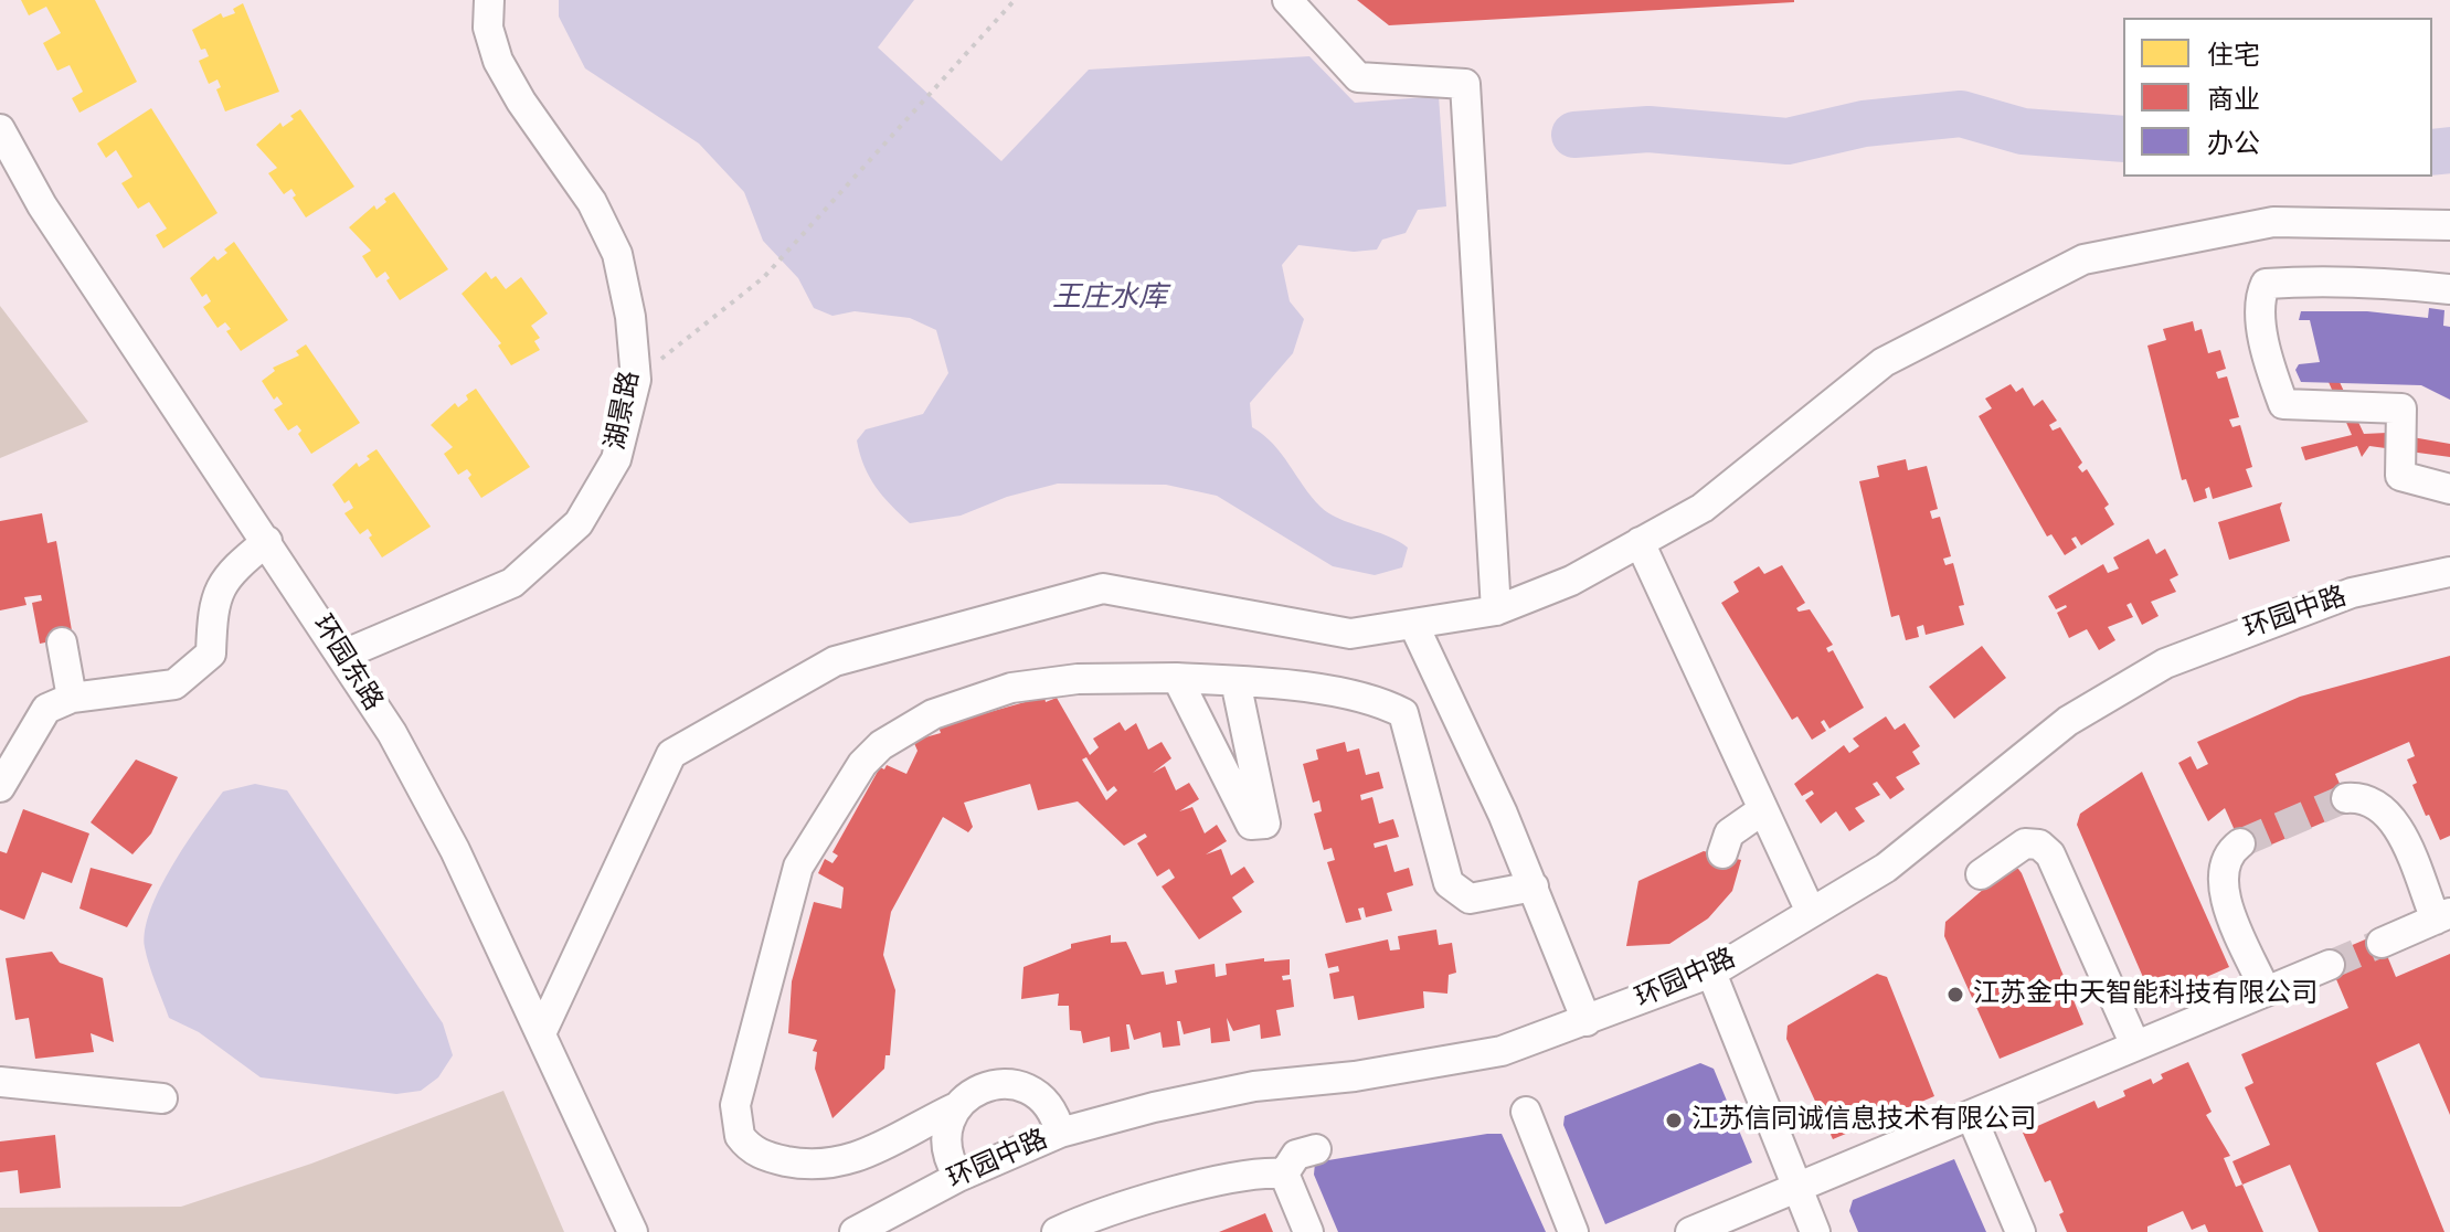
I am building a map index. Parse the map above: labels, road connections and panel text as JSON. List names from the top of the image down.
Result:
{
  "streets": {
    "street": ["湖景路", "环园中路", "环园东路"]
  },
  "crossings": [
    ["湖景路", "环园东路"]
  ],
  "water": ["王庄水库"],
  "places": ["江苏金中天智能科技有限公司", "江苏信同诚信息技术有限公司"],
  "legend": ["住宅", "商业", "办公"]
}
